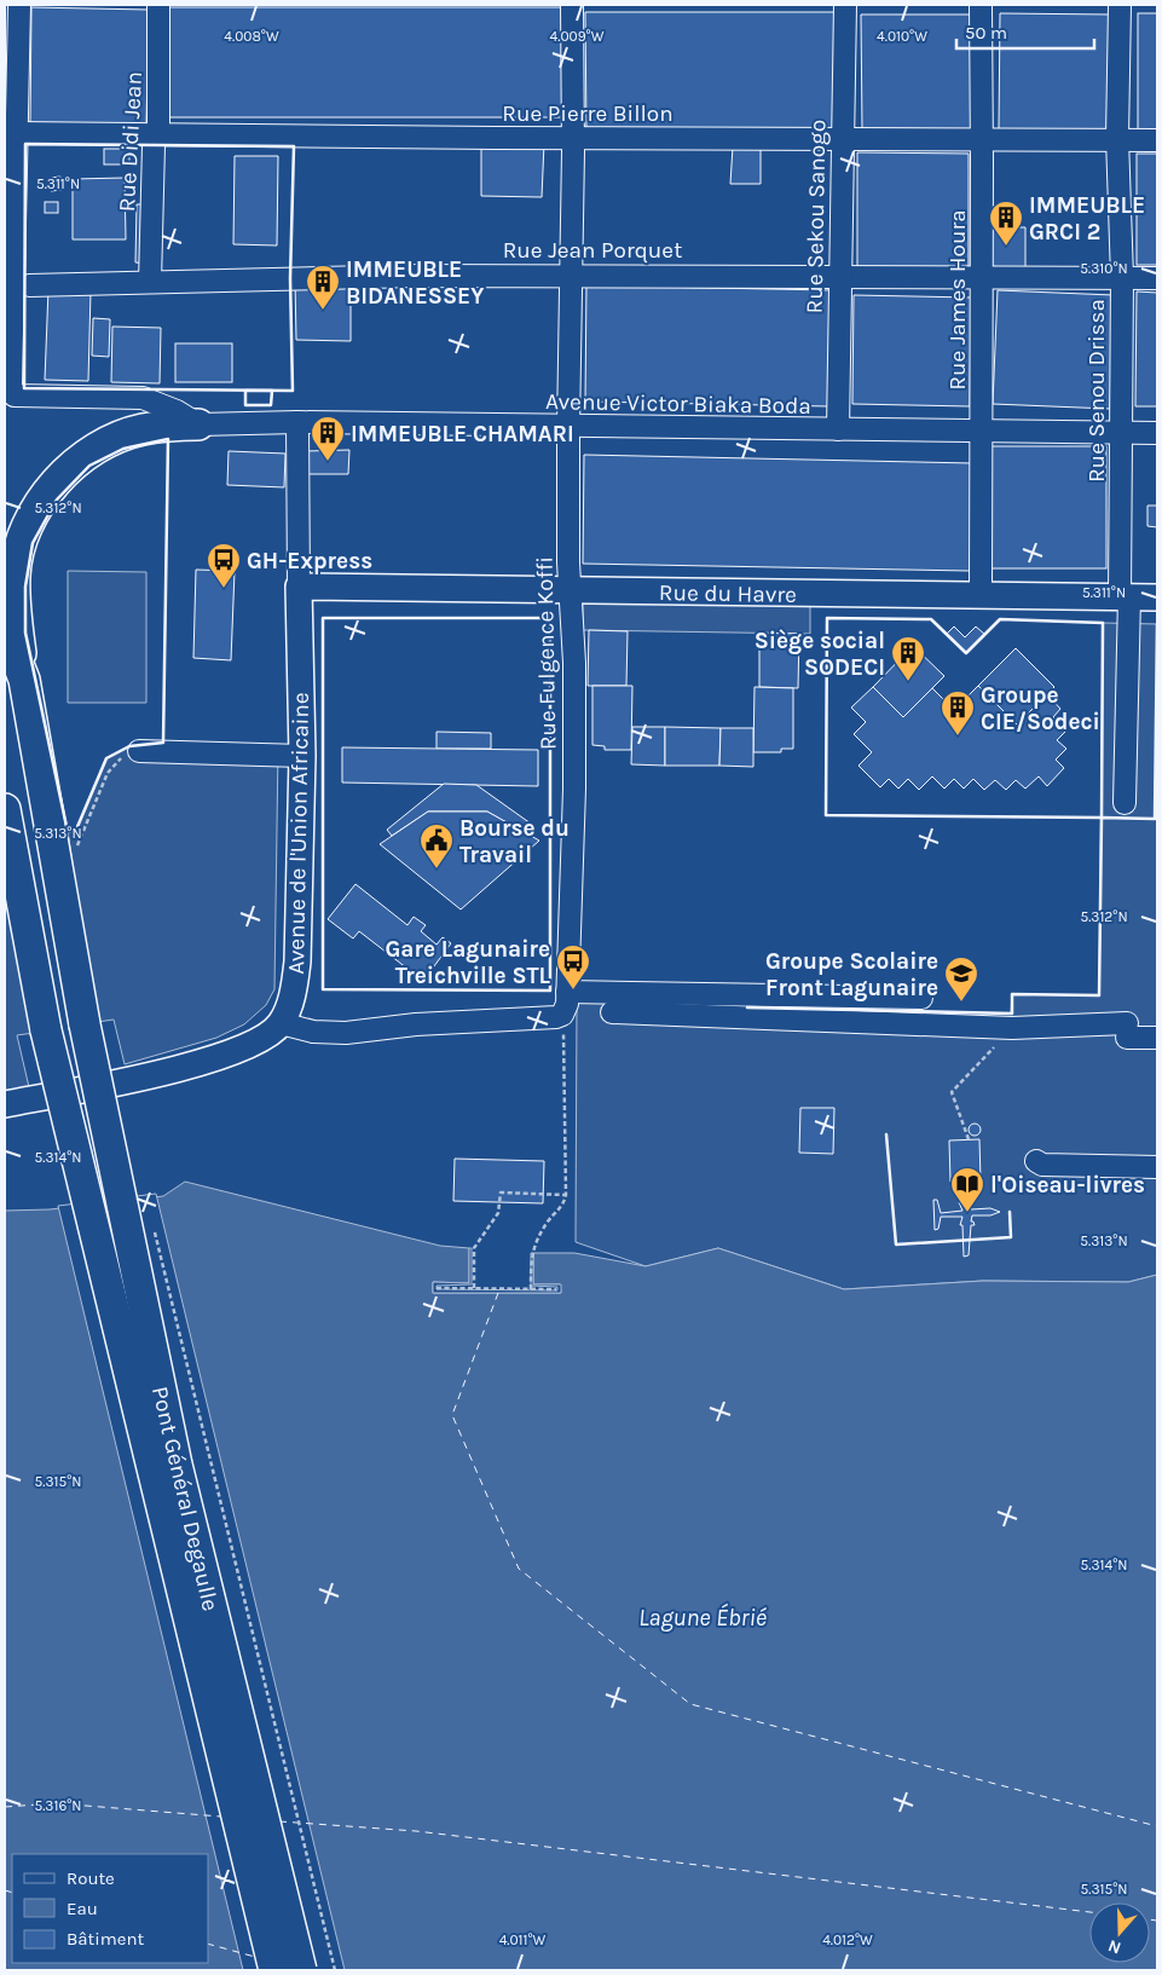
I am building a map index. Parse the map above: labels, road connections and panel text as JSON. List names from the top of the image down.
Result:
{
  "streets": {
    "highway": ["Pont Général Degaulle"],
    "main road": ["Rue du Havre", "Avenue de l'Union Africaine"],
    "street": [
      "Rue Pierre Billon",
      "Rue Didi Jean",
      "Rue Sekou Sanogo",
      "Rue Jean Porquet",
      "Rue James Houra",
      "Rue Senou Drissa",
      "Avenue Victor Biaka Boda",
      "Rue Fulgence Koffi"
    ]
  },
  "crossings": [
    ["Rue Pierre Billon", "Rue Didi Jean"],
    ["Rue Pierre Billon", "Rue Sekou Sanogo"],
    ["Rue Pierre Billon", "Rue James Houra"],
    ["Rue Pierre Billon", "Rue Senou Drissa"],
    ["Rue Pierre Billon", "Rue Fulgence Koffi"],
    ["Rue Didi Jean", "Rue Jean Porquet"],
    ["Rue Sekou Sanogo", "Rue Jean Porquet"],
    ["Rue Sekou Sanogo", "Avenue Victor Biaka Boda"],
    ["Rue Jean Porquet", "Rue James Houra"],
    ["Rue Jean Porquet", "Rue Senou Drissa"],
    ["Rue Jean Porquet", "Rue Fulgence Koffi"],
    ["Rue James Houra", "Avenue Victor Biaka Boda"],
    ["Rue James Houra", "Rue du Havre"],
    ["Rue Senou Drissa", "Avenue Victor Biaka Boda"],
    ["Rue Senou Drissa", "Rue du Havre"],
    ["Avenue Victor Biaka Boda", "Rue Fulgence Koffi"],
    ["Avenue Victor Biaka Boda", "Avenue de l'Union Africaine"],
    ["Rue du Havre", "Rue Fulgence Koffi"],
    ["Rue du Havre", "Avenue de l'Union Africaine"]
  ],
  "water": ["Lagune Ébrié"],
  "places": {
    "building": [
      "IMMEUBLE GRCI 2",
      "IMMEUBLE BIDANESSEY",
      "IMMEUBLE CHAMARI",
      "Siège social SODECI",
      "Groupe CIE/Sodeci"
    ],
    "bus stop": ["GH-Express", "Gare Lagunaire Treichville STL"],
    "public building": ["Bourse du Travail"],
    "school or university": ["Groupe Scolaire Front Lagunaire"],
    "library": ["l'Oiseau-livres"]
  },
  "legend": ["Route", "Eau", "Bâtiment"],
  "scale_bar": "50 m",
  "north": "bottom",
  "coordinates": [
    "4.008°W",
    "4.009°W",
    "4.010°W",
    "5.311°N",
    "5.310°N",
    "5.312°N",
    "5.313°N",
    "5.314°N",
    "5.315°N",
    "5.316°N",
    "4.011°W",
    "4.012°W"
  ]
}
